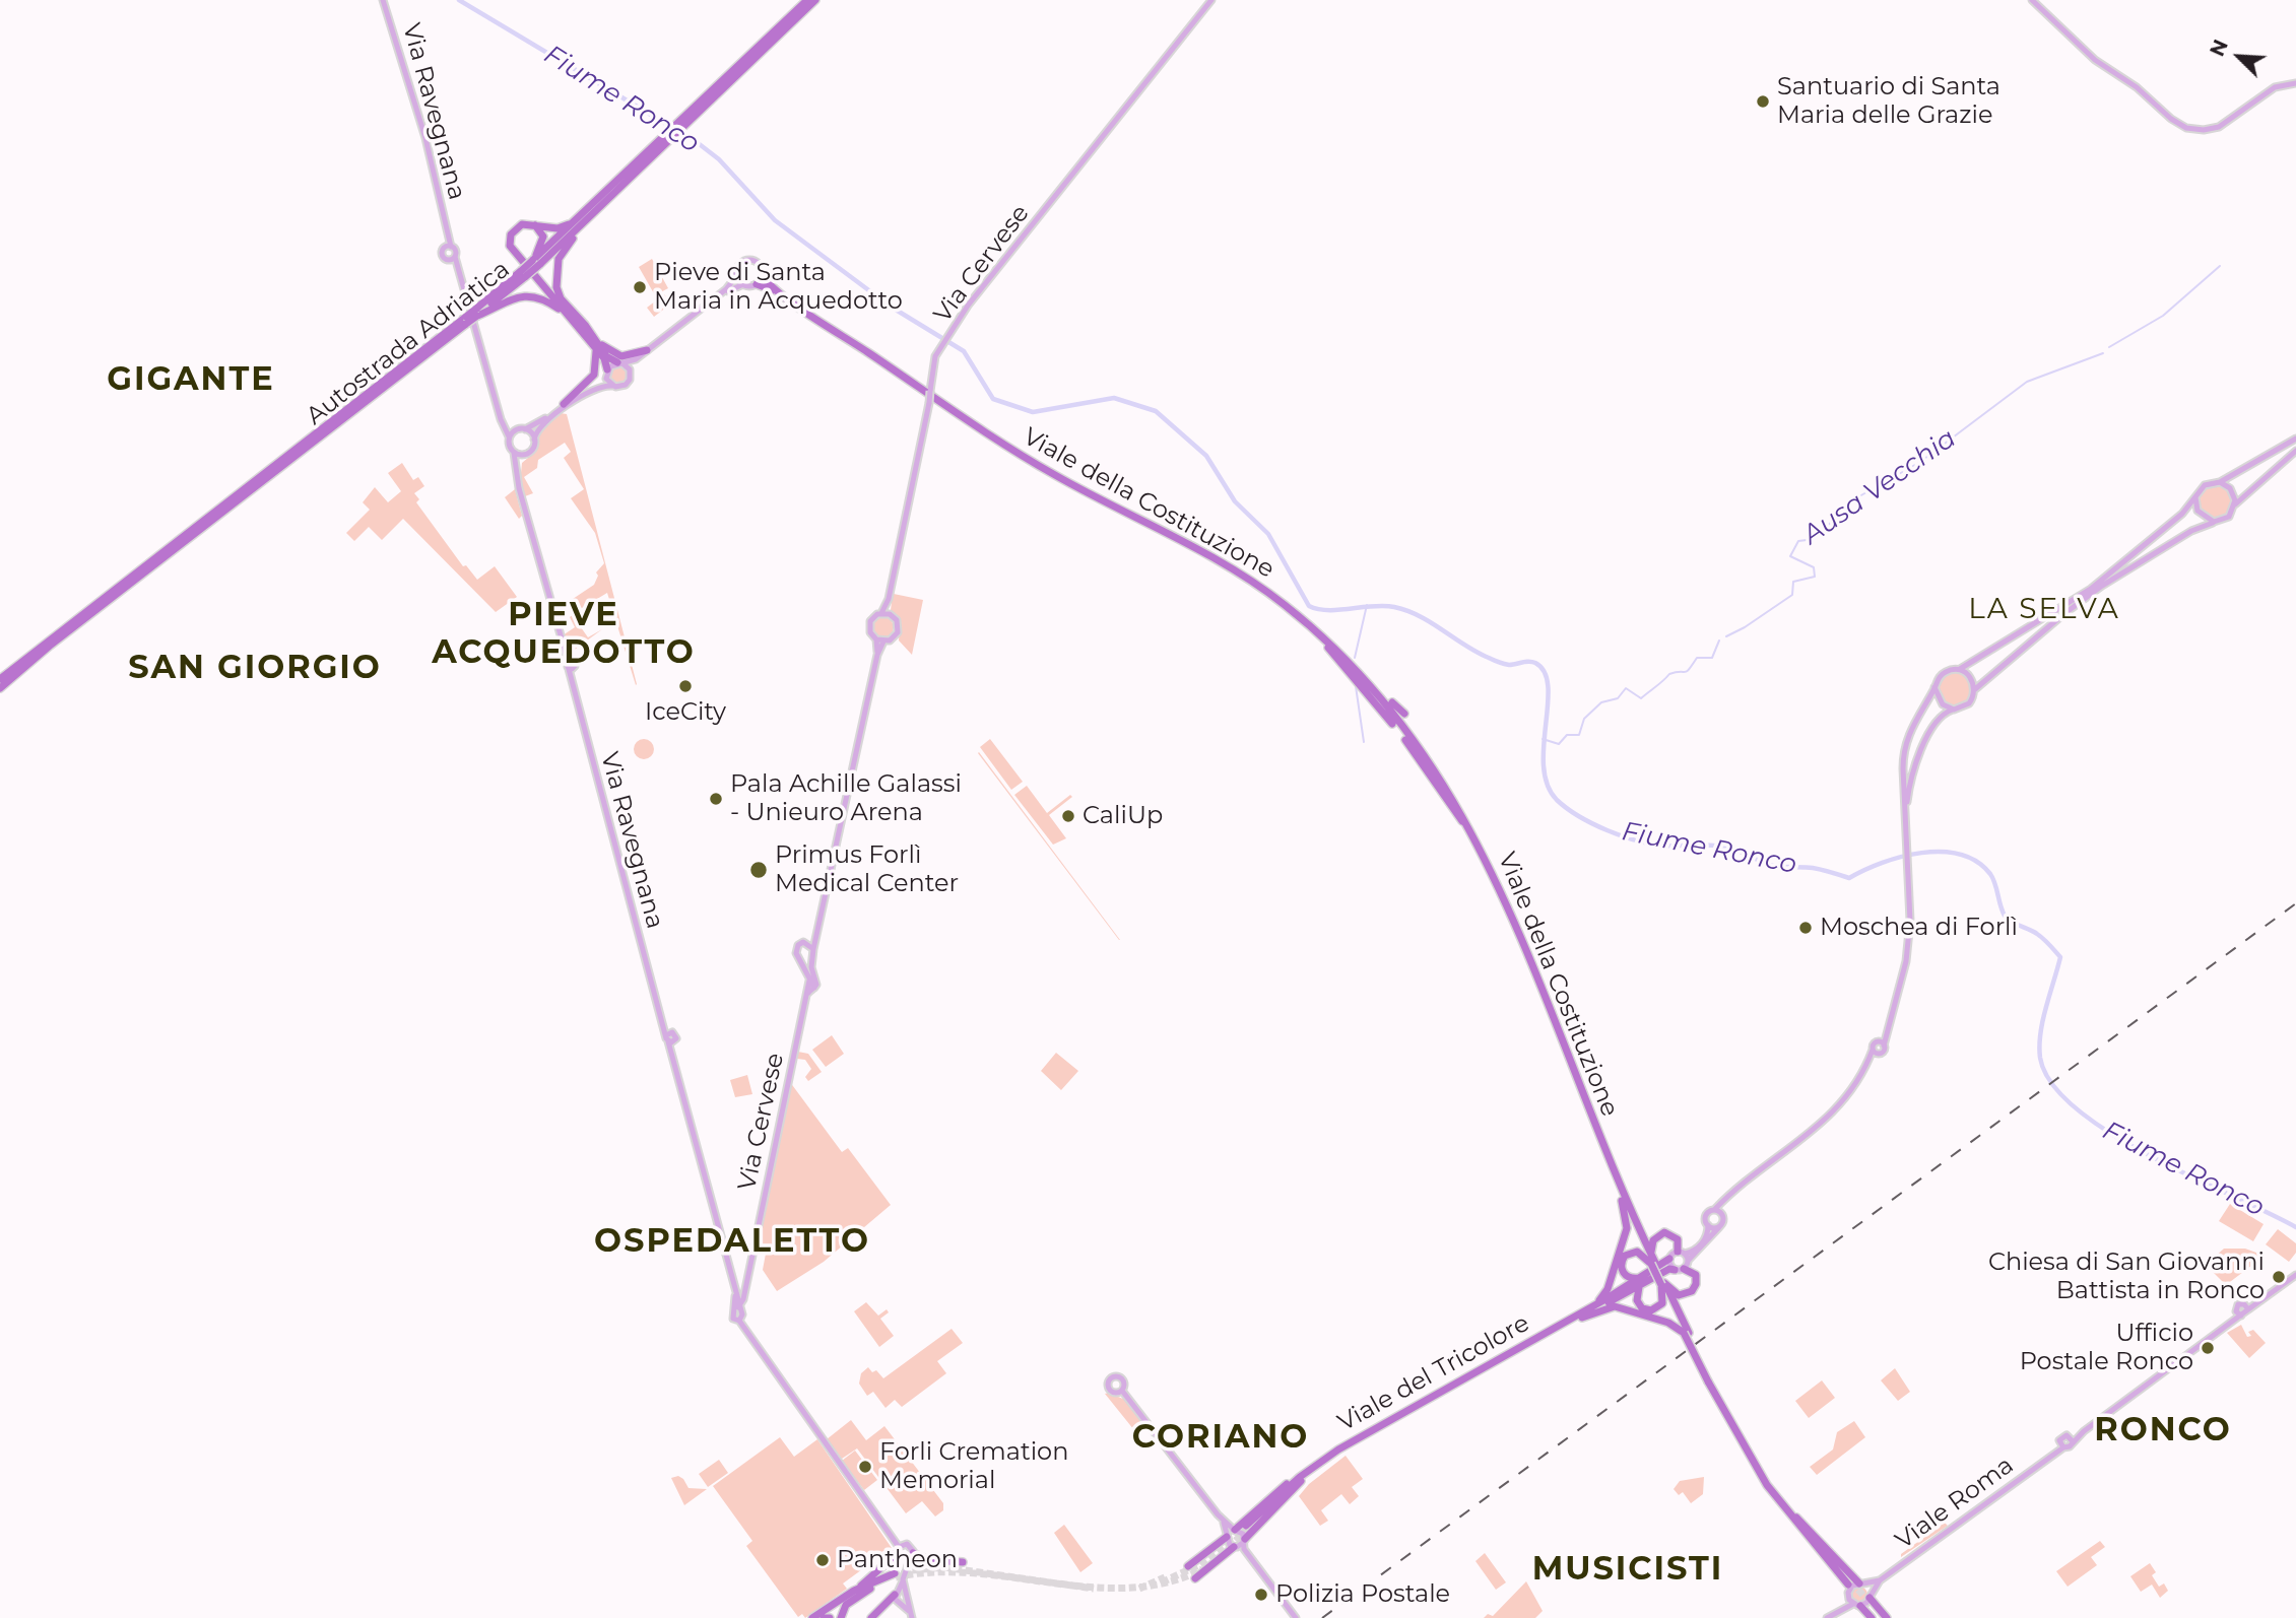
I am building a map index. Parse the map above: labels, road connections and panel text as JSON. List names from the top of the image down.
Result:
{
  "streets": {
    "highway": ["Autostrada Adriatica", "Viale della Costituzione", "Viale del Tricolore"],
    "main road": ["Via Ravegnana", "Via Cervese", "Viale Roma"]
  },
  "crossings": [
    ["Via Ravegnana", "Via Cervese"]
  ],
  "districts": [
    "GIGANTE",
    "LA SELVA",
    "PIEVE ACQUEDOTTO",
    "SAN GIORGIO",
    "OSPEDALETTO",
    "RONCO",
    "CORIANO",
    "MUSICISTI"
  ],
  "water": ["Fiume Ronco", "Ausa Vecchia"],
  "places": [
    "Santuario di Santa Maria delle Grazie",
    "Pieve di Santa Maria in Acquedotto",
    "IceCity",
    "Pala Achille Galassi - Unieuro Arena",
    "CaliUp",
    "Primus Forlì Medical Center",
    "Moschea di Forlì",
    "Chiesa di San Giovanni Battista in Ronco",
    "Ufficio Postale Ronco",
    "Forli Cremation Memorial",
    "Pantheon",
    "Polizia Postale"
  ],
  "north": "top left"
}
